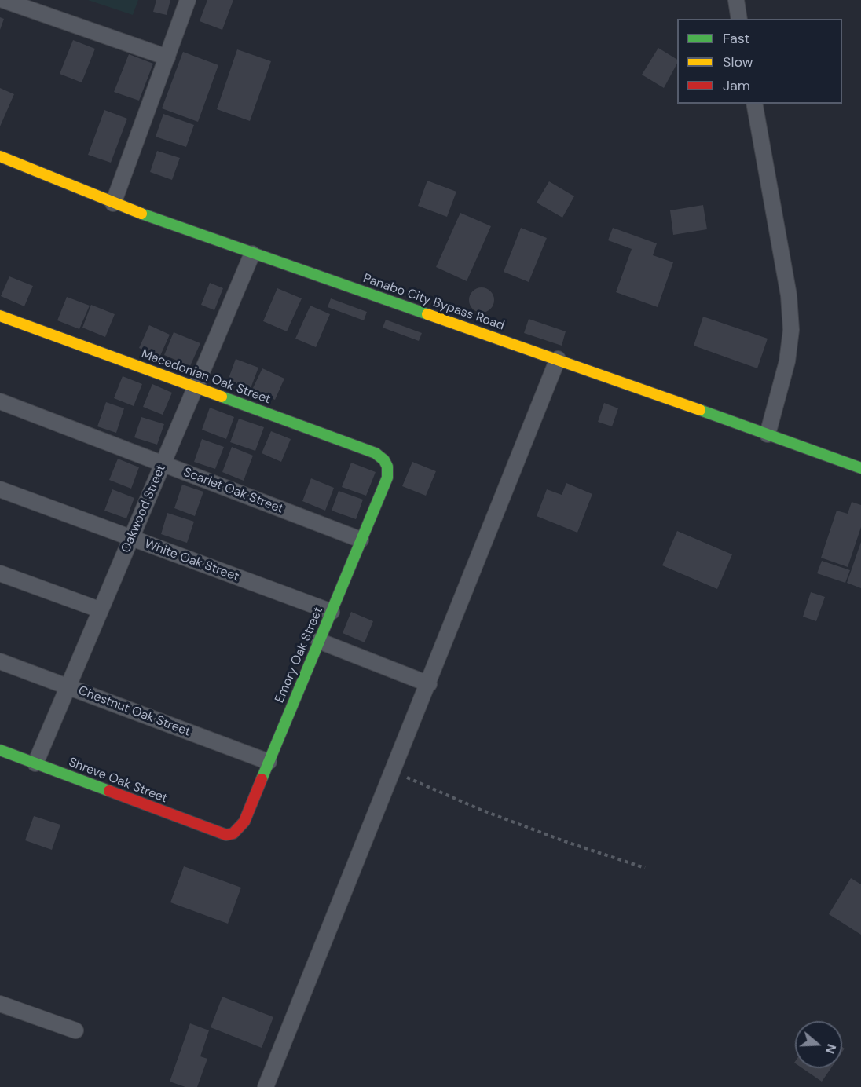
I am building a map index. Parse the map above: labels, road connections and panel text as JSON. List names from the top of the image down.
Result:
{
  "streets": {
    "street": [
      "Panabo City Bypass Road",
      "Macedonian Oak Street",
      "Scarlet Oak Street",
      "Oakwood Street",
      "White Oak Street",
      "Emory Oak Street",
      "Chestnut Oak Street",
      "Shreve Oak Street"
    ]
  },
  "crossings": [
    ["Panabo City Bypass Road", "Oakwood Street"],
    ["Macedonian Oak Street", "Oakwood Street"],
    ["Macedonian Oak Street", "Emory Oak Street"],
    ["Scarlet Oak Street", "Oakwood Street"],
    ["Scarlet Oak Street", "Emory Oak Street"],
    ["Oakwood Street", "White Oak Street"],
    ["Oakwood Street", "Chestnut Oak Street"],
    ["Oakwood Street", "Shreve Oak Street"],
    ["White Oak Street", "Emory Oak Street"],
    ["Emory Oak Street", "Chestnut Oak Street"],
    ["Emory Oak Street", "Shreve Oak Street"]
  ],
  "legend": ["Fast", "Slow", "Jam"],
  "north": "right"
}
